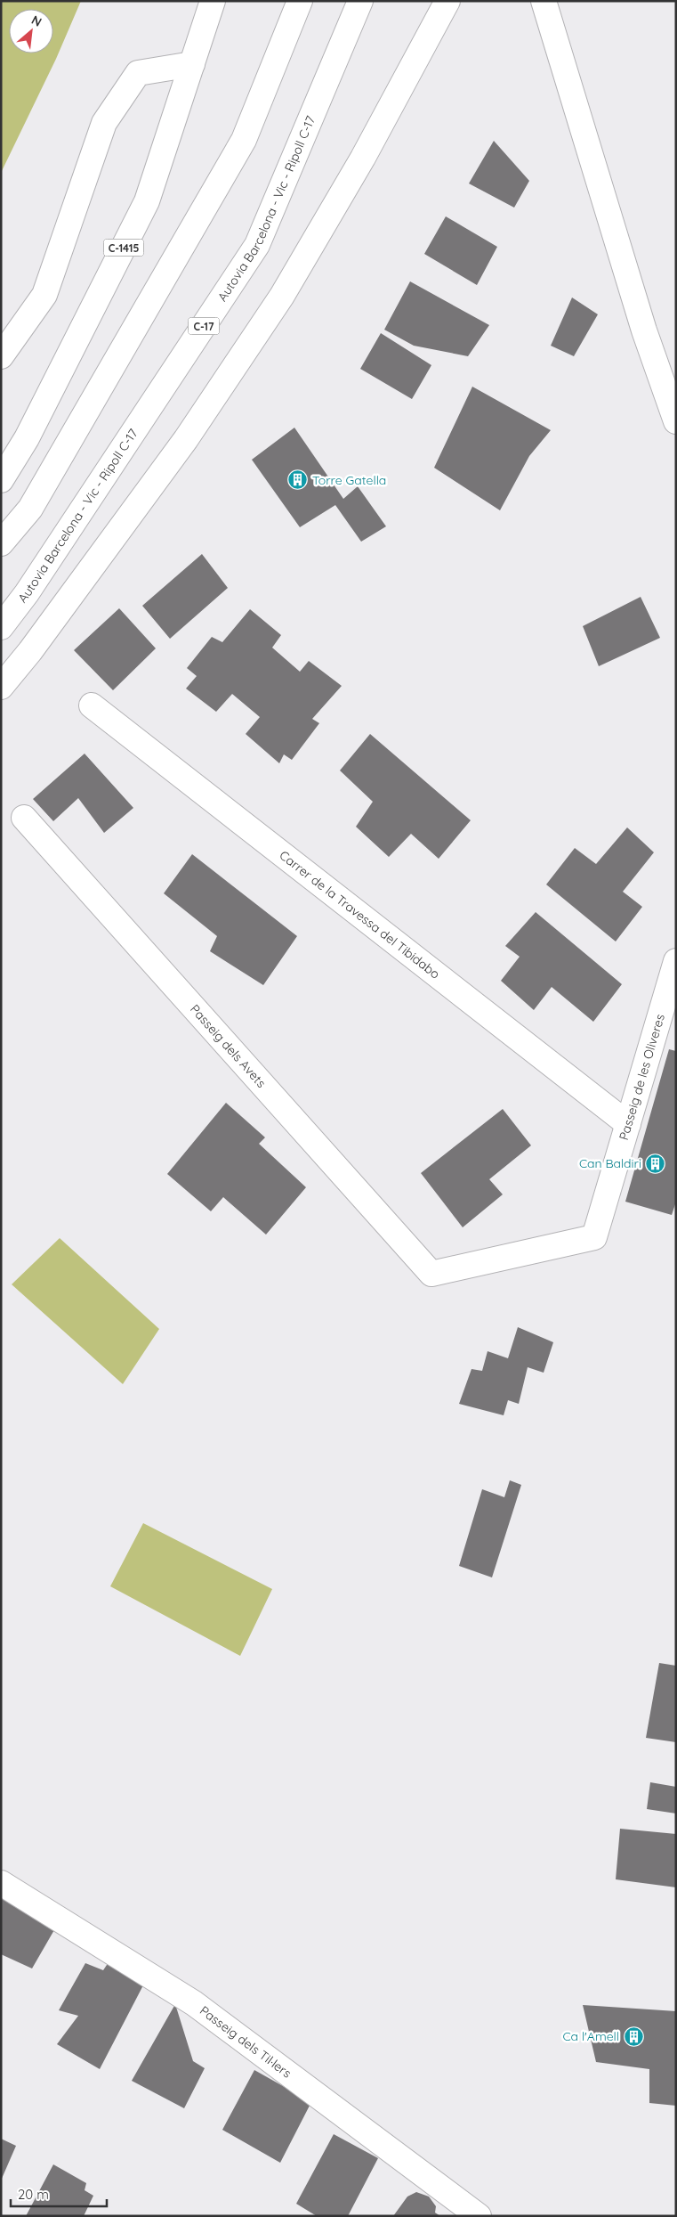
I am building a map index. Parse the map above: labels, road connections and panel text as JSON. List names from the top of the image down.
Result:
{
  "streets": {
    "main road": [
      "Autovia Barcelona - Vic - Ripoll C-17",
      "C-1415",
      "C-17",
      "Carrer de la Travessa del Tibidabo",
      "Passeig dels Avets",
      "Passeig de les Oliveres",
      "Passeig dels Til·lers"
    ]
  },
  "crossings": [
    ["Carrer de la Travessa del Tibidabo", "Passeig de les Oliveres"],
    ["Passeig dels Avets", "Passeig de les Oliveres"]
  ],
  "places": {
    "building": ["Torre Gatella", "Can Baldiri", "Ca l'Amell"]
  },
  "scale_bar": "20 m",
  "north": "top right"
}
